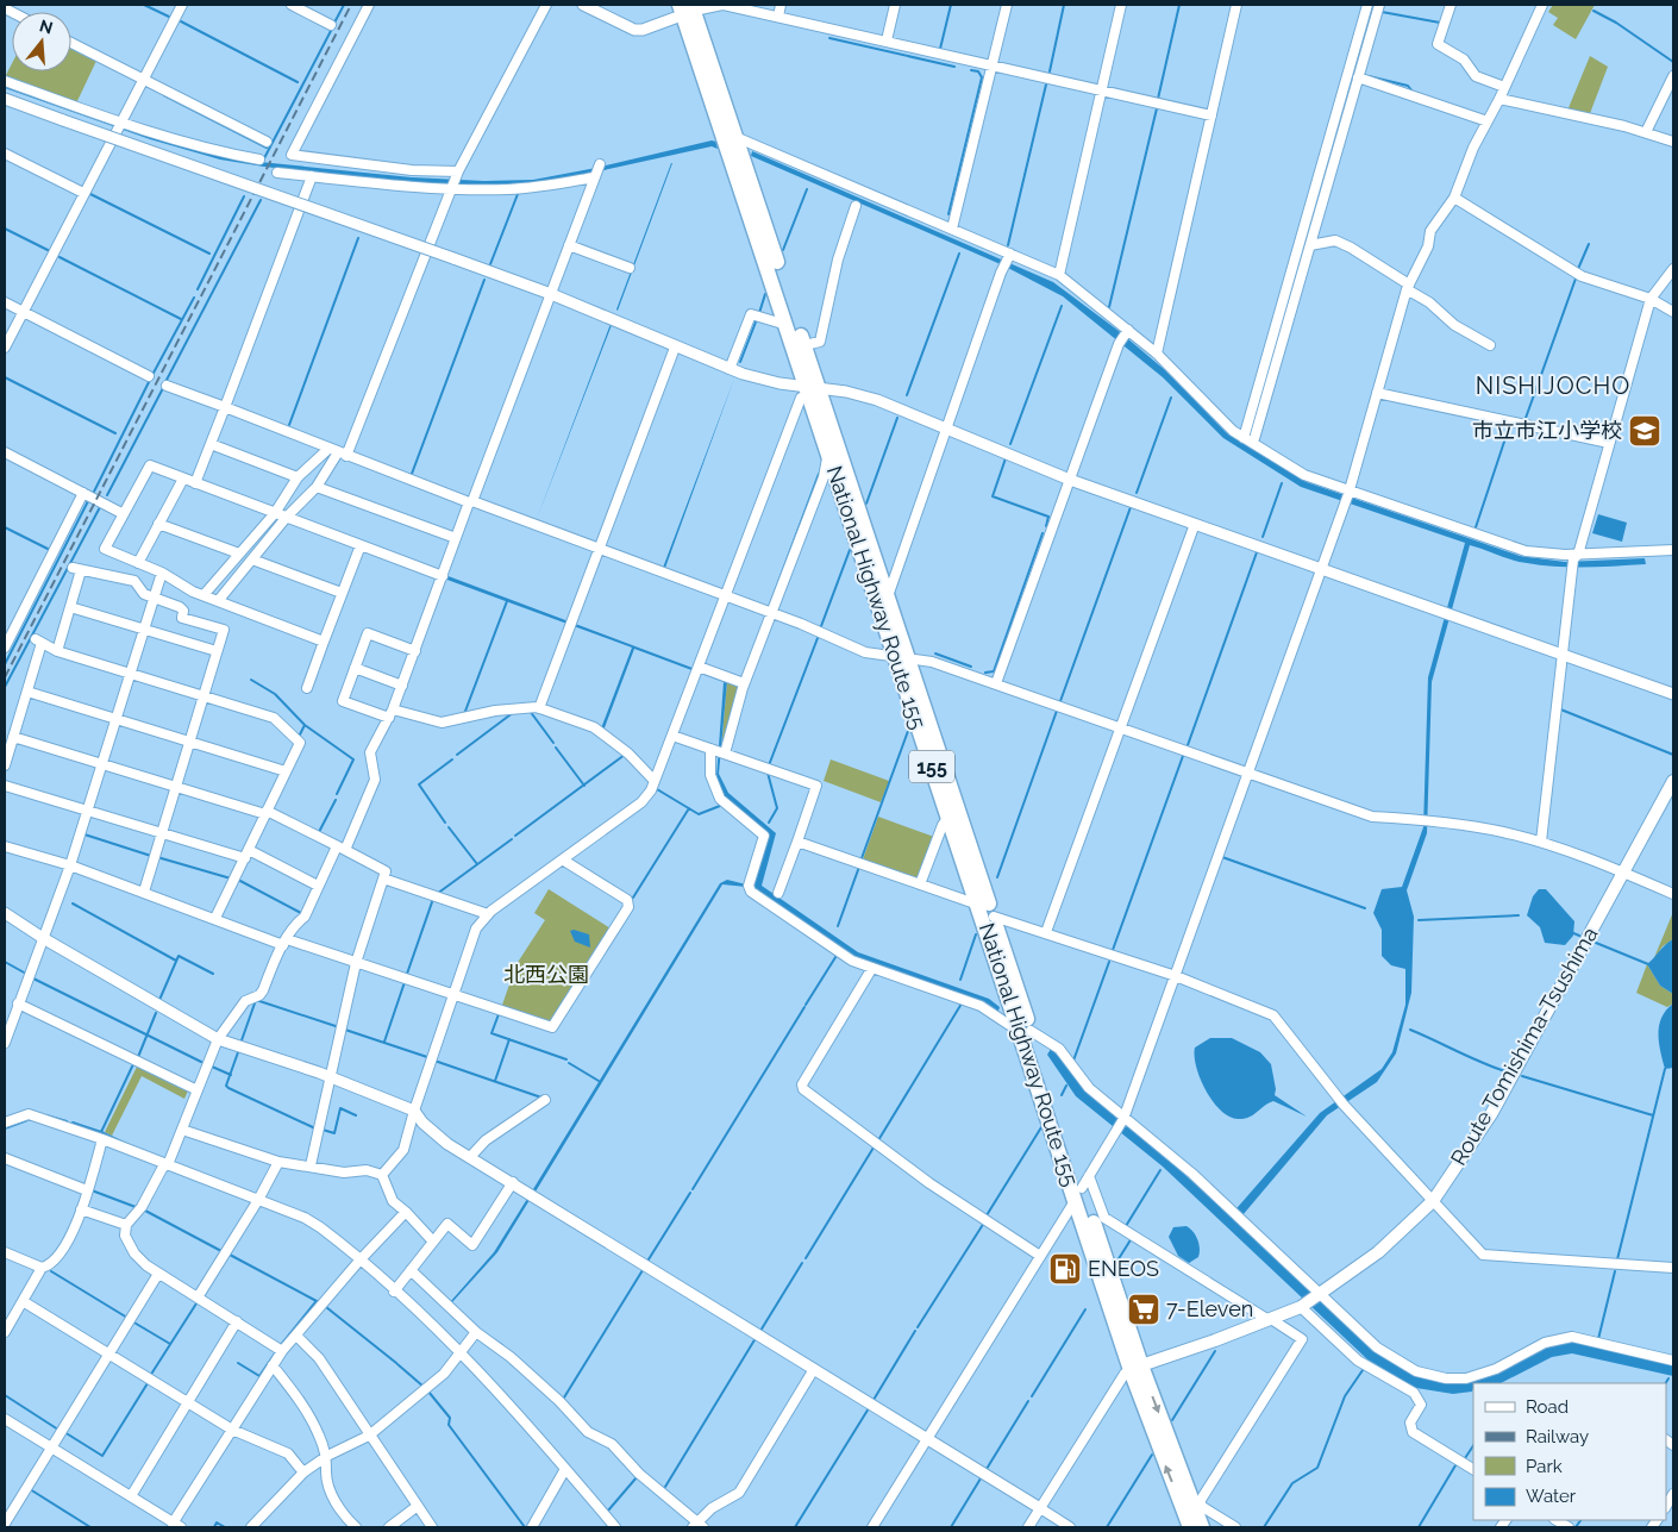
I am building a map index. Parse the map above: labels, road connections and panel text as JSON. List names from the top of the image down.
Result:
{
  "streets": {
    "highway": ["National Highway Route 155", "155"],
    "main road": ["Route Tomishima-Tsushima"]
  },
  "crossings": [
    ["National Highway Route 155", "Route Tomishima-Tsushima"]
  ],
  "districts": ["NISHIJOCHO"],
  "parks": ["北西公園"],
  "places": {
    "school or university": ["市立市江小学校"],
    "fuel station": ["ENEOS"],
    "supermarket": ["7-Eleven"]
  },
  "legend": [
    "Road",
    "Railway",
    "Park",
    "Water"
  ],
  "north": "top"
}
